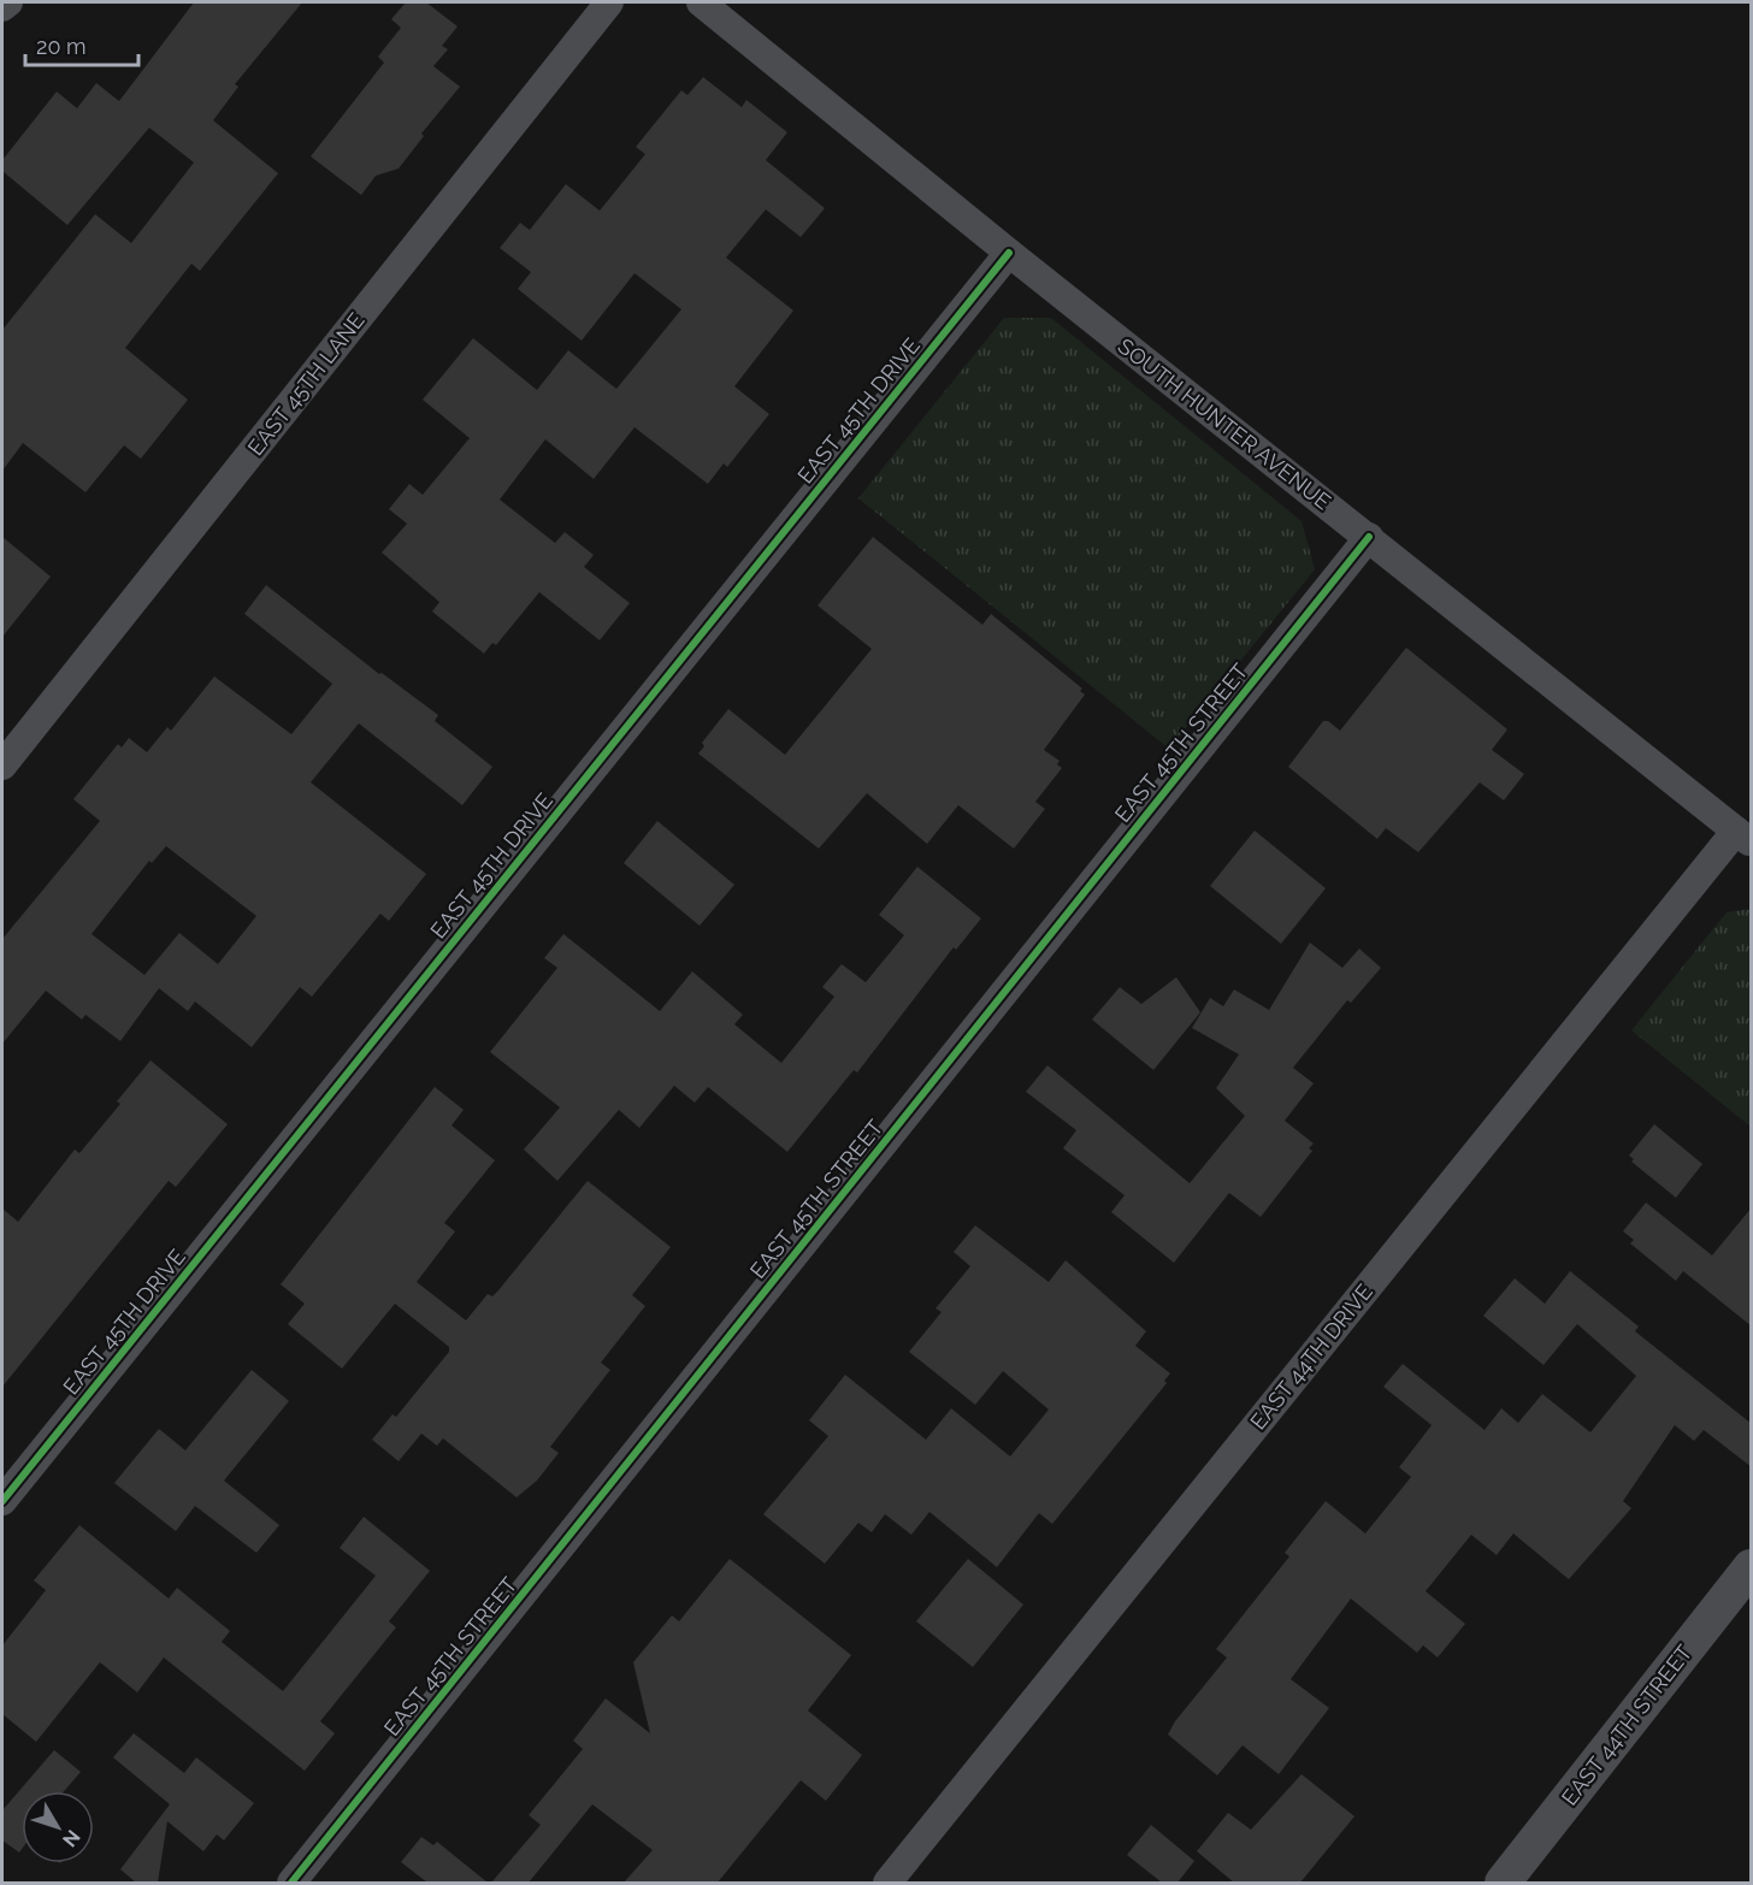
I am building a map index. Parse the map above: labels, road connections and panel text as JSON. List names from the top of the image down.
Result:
{
  "streets": {
    "street": [
      "EAST 45TH LANE",
      "EAST 45TH DRIVE",
      "SOUTH HUNTER AVENUE",
      "EAST 45TH STREET",
      "EAST 44TH DRIVE",
      "EAST 44TH STREET"
    ]
  },
  "crossings": [
    ["EAST 45TH DRIVE", "SOUTH HUNTER AVENUE"],
    ["SOUTH HUNTER AVENUE", "EAST 45TH STREET"],
    ["SOUTH HUNTER AVENUE", "EAST 44TH DRIVE"]
  ],
  "scale_bar": "20 m",
  "north": "bottom right"
}
